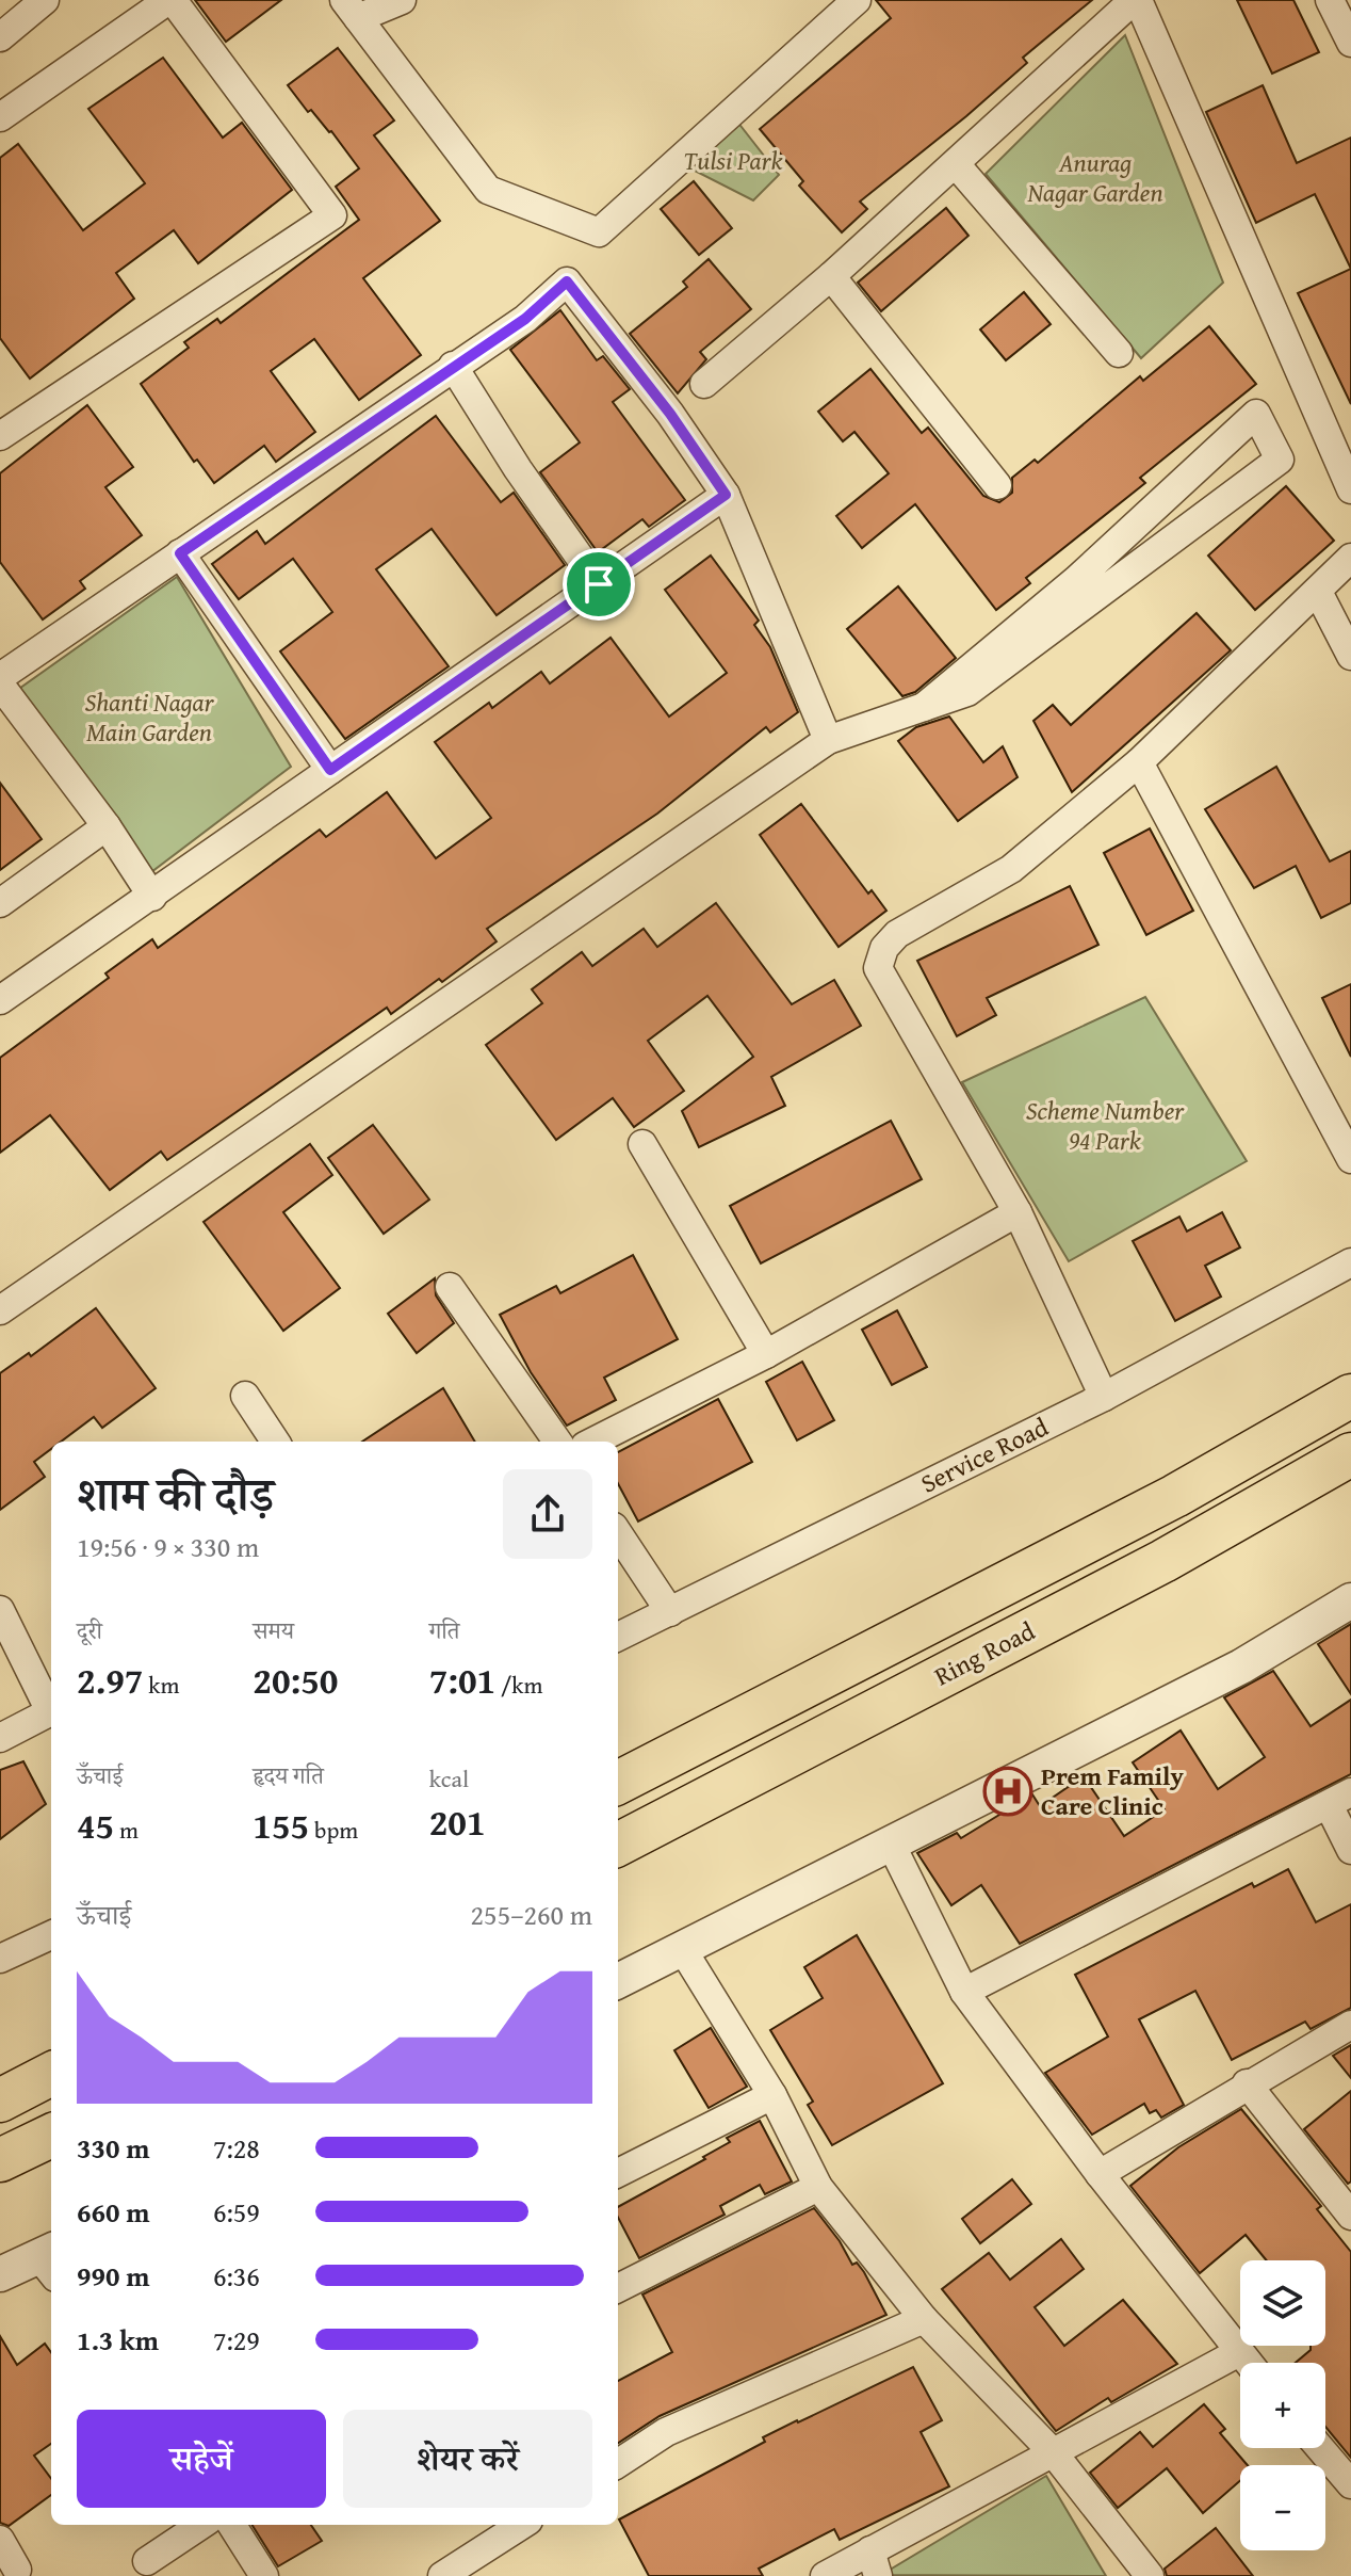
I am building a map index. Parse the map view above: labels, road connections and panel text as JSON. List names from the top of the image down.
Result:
{
  "streets": {
    "main road": ["Ring Road"],
    "street": ["Service Road"]
  },
  "parks": [
    "Tulsi Park",
    "Anurag Nagar Garden",
    "Shanti Nagar Main Garden",
    "Scheme Number 94 Park"
  ],
  "places": {
    "hospital": ["Prem Family Care Clinic"]
  },
  "page": {
    "heading": ["शाम की दौड़", "19:56 · 9 × 330 m"],
    "stats": [
      ["दूरी", "2.97 km"],
      ["समय", "20:50"],
      ["गति", "7:01 /km"],
      ["ऊँचाई", "45 m"],
      ["हृदय गति", "155 bpm"],
      ["kcal", "201"]
    ],
    "chart": ["ऊँचाई", "255–260 m"],
    "list": [
      {
        "name": "330 m",
        "note": "7:28"
      },
      {
        "name": "660 m",
        "note": "6:59"
      },
      {
        "name": "990 m",
        "note": "6:36"
      },
      {
        "name": "1.3 km",
        "note": "7:29"
      }
    ],
    "map_buttons": ["+", "−"],
    "buttons": ["सहेजें", "शेयर करें"]
  }
}
